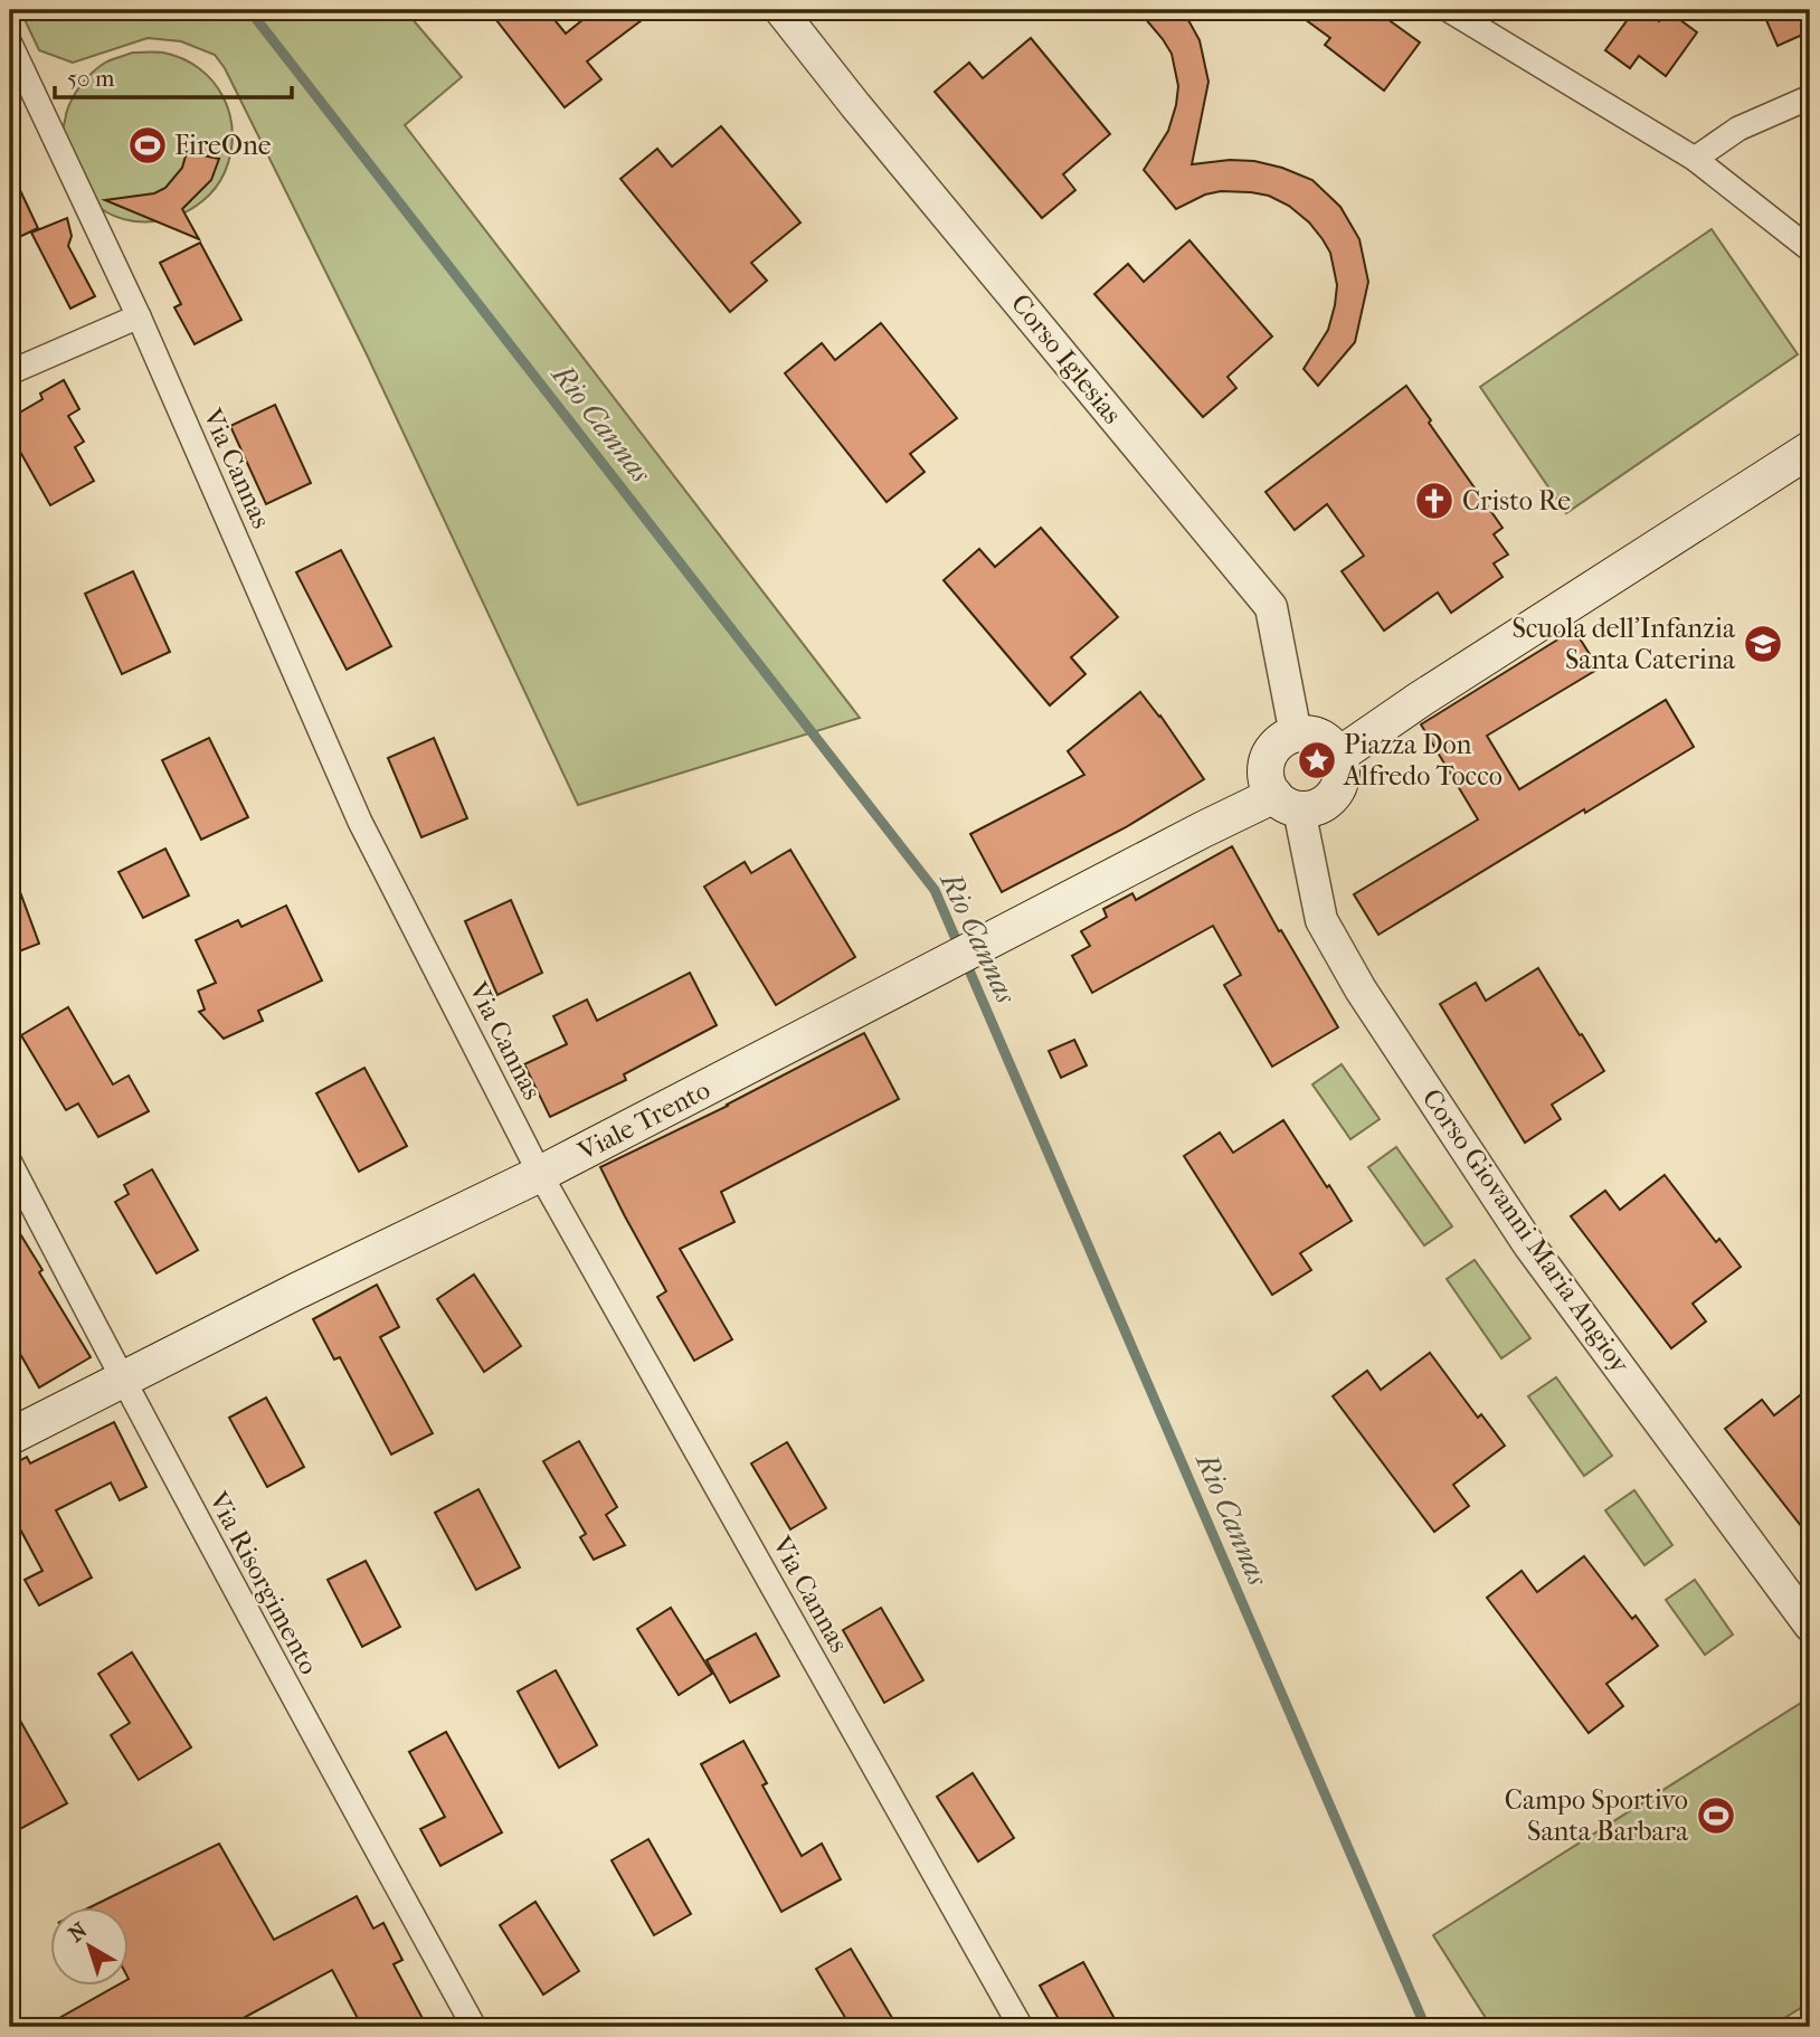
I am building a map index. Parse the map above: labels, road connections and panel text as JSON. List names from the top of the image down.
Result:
{
  "streets": {
    "main road": ["Viale Trento"],
    "street": [
      "Corso Iglesias",
      "Via Cannas",
      "Corso Giovanni Maria Angioy",
      "Via Risorgimento"
    ]
  },
  "crossings": [
    ["Corso Iglesias", "Viale Trento"],
    ["Corso Iglesias", "Corso Giovanni Maria Angioy"],
    ["Via Cannas", "Viale Trento"],
    ["Viale Trento", "Corso Giovanni Maria Angioy"],
    ["Viale Trento", "Via Risorgimento"]
  ],
  "water": ["Rio Cannas"],
  "places": {
    "sports": ["FireOne", "Campo Sportivo Santa Barbara"],
    "church": ["Cristo Re"],
    "school or university": ["Scuola dell'Infanzia Santa Caterina"],
    "place": ["Piazza Don Alfredo Tocco"]
  },
  "scale_bar": "50 m",
  "north": "top left"
}
